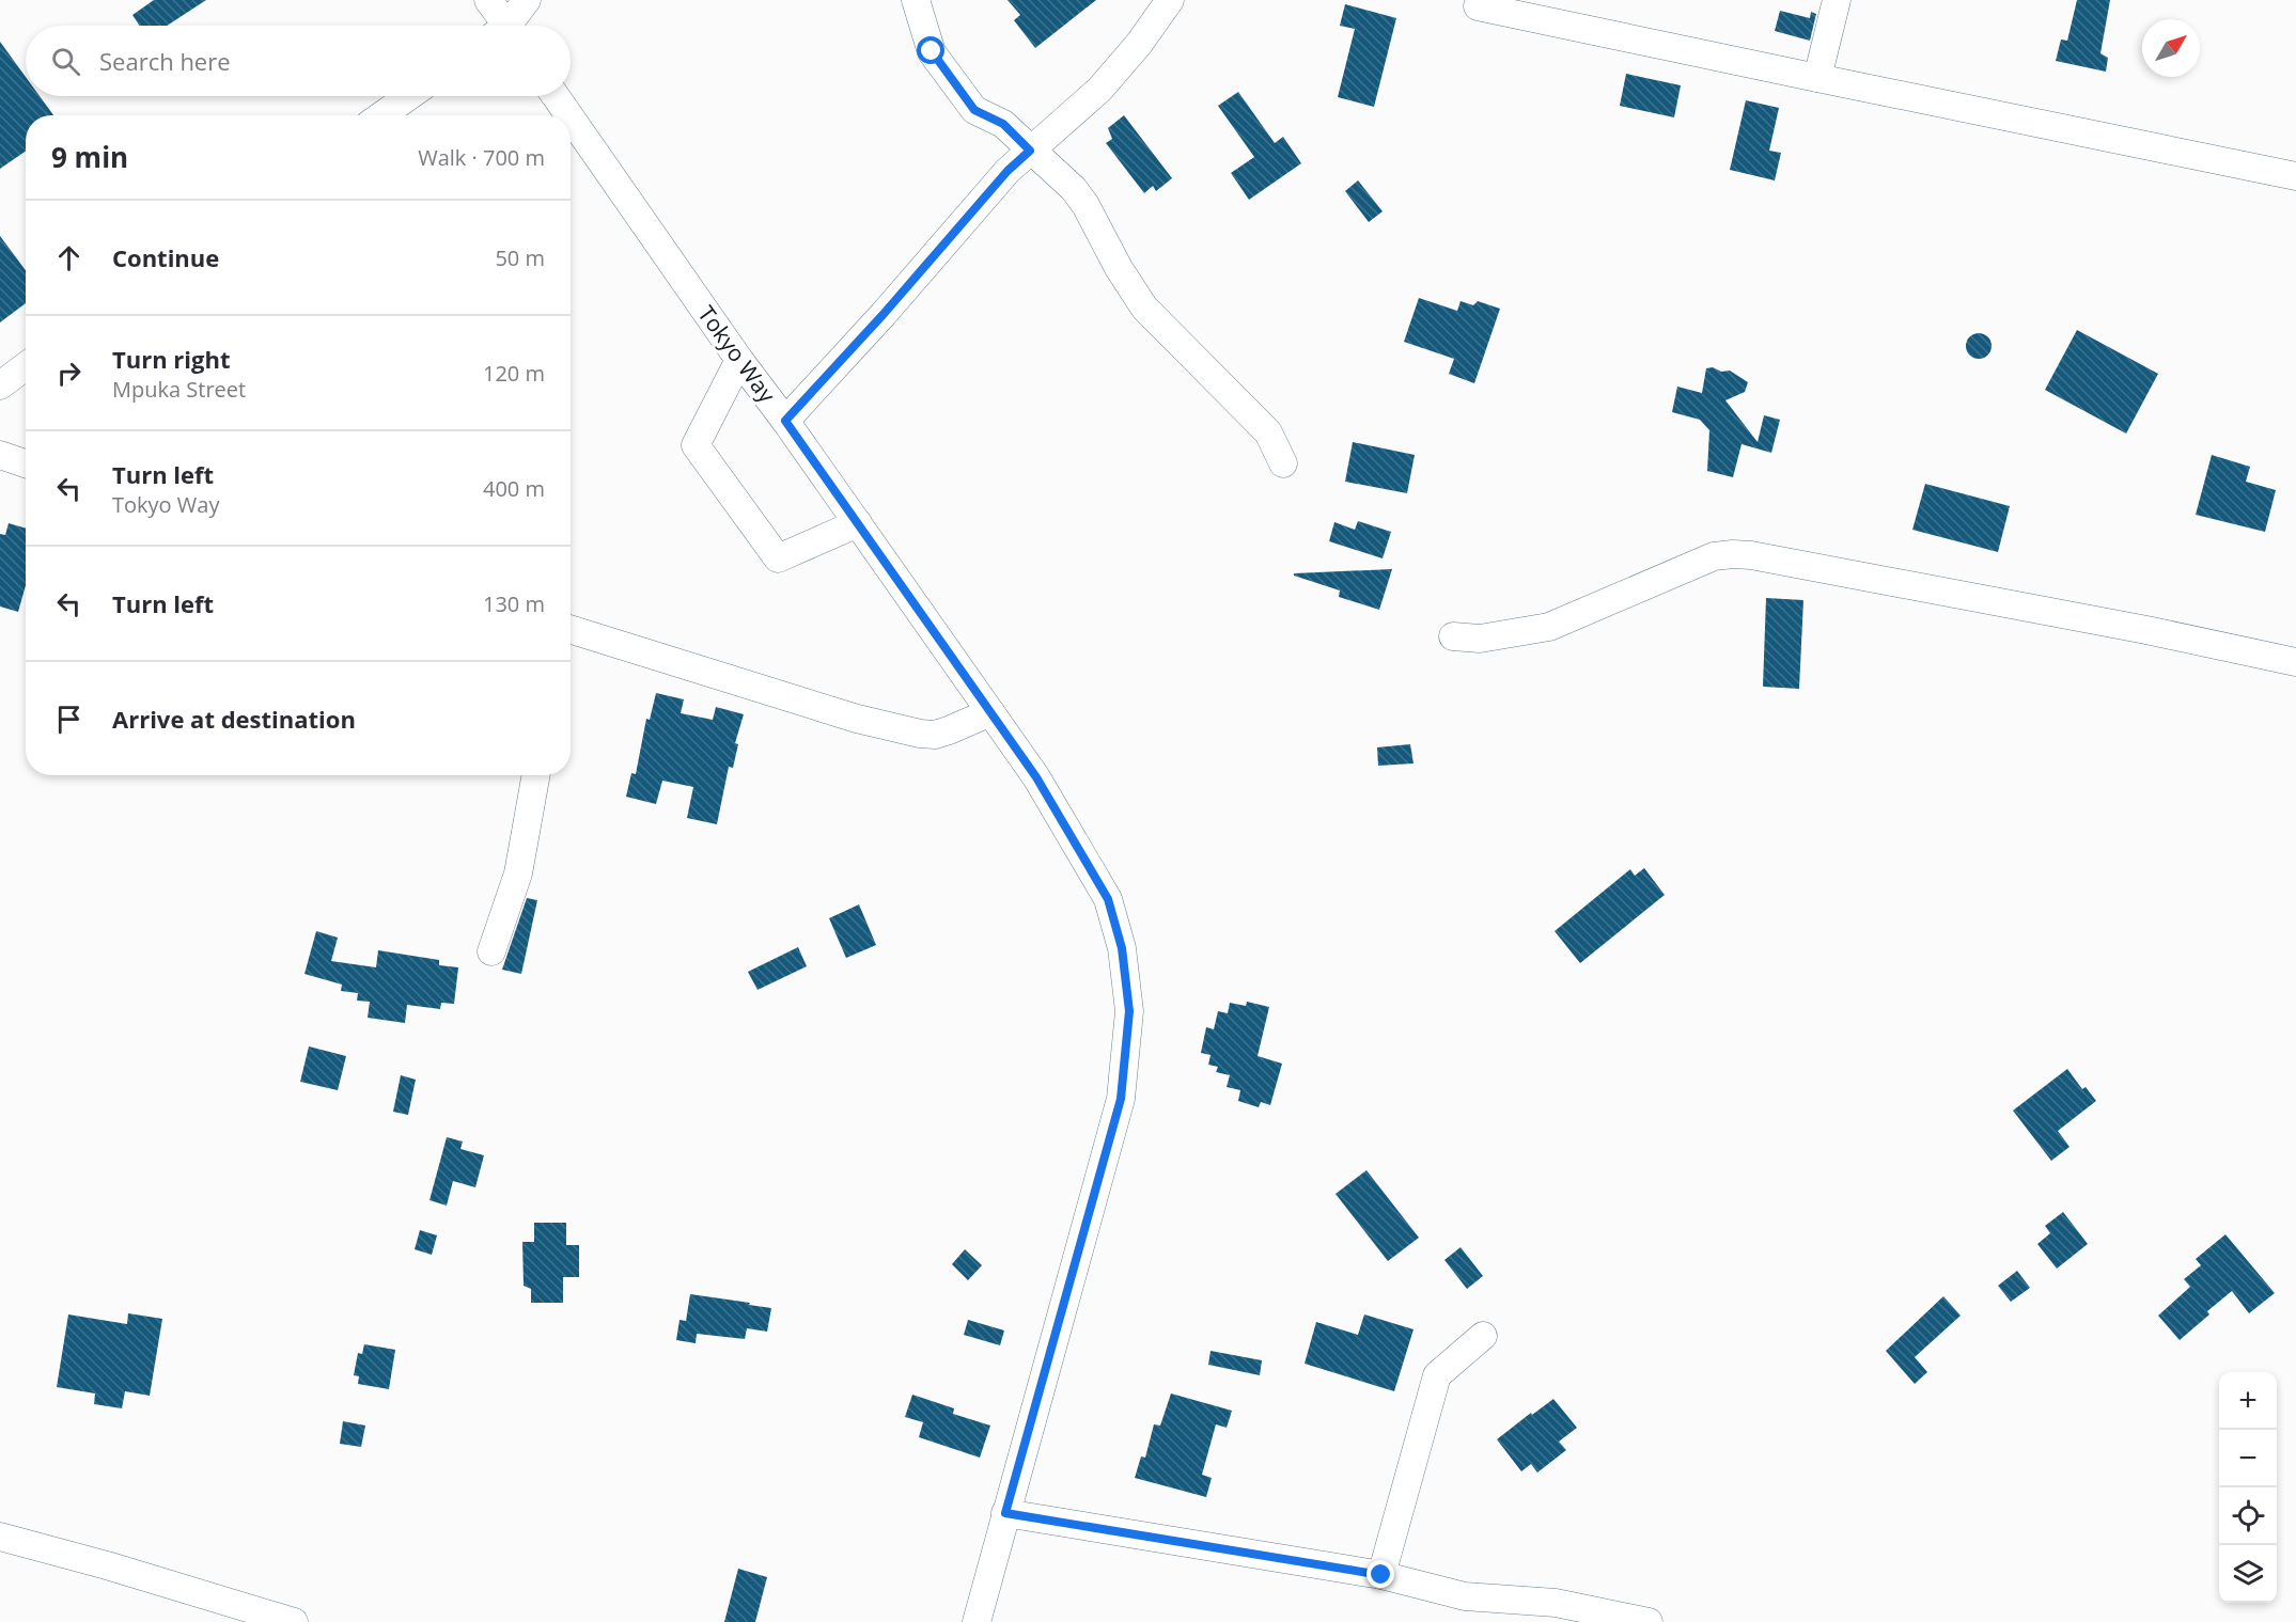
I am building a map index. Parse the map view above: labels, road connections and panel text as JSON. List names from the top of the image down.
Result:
{
  "streets": {
    "street": ["Tokyo Way"]
  },
  "north": "top right",
  "page": {
    "search": "Search here",
    "heading": ["9 min", "Walk · 700 m"],
    "list": [
      ["Continue", "50 m"],
      ["Turn right", "Mpuka Street", "120 m"],
      ["Turn left", "Tokyo Way", "400 m"],
      ["Turn left", "130 m"],
      "Arrive at destination"
    ],
    "map_buttons": ["+", "−"]
  }
}
